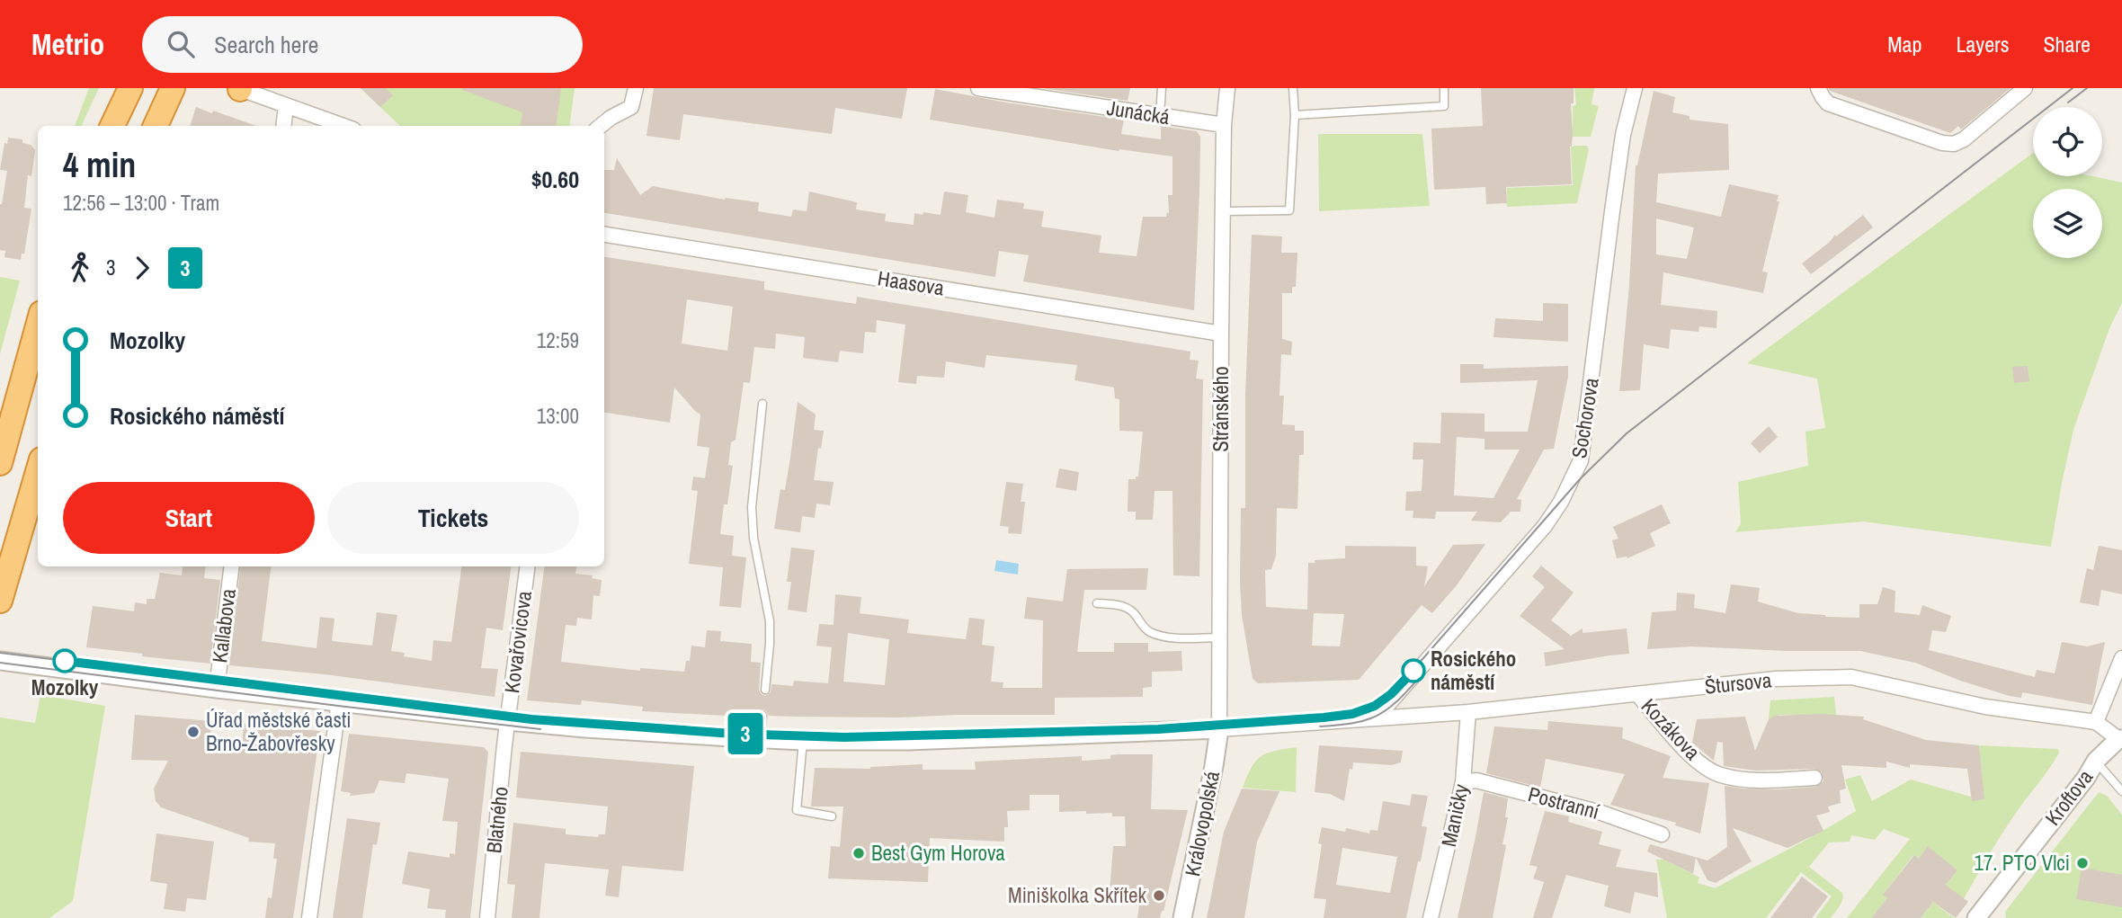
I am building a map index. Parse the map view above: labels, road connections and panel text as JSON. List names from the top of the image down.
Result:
{
  "streets": {
    "street": [
      "Junácká",
      "Haasova",
      "Stránského",
      "Sochorova",
      "Kallabova",
      "Kovařovicova",
      "Štursova",
      "Kozákova",
      "Kroftova",
      "Postranní",
      "Maničky",
      "Blatného",
      "Královopolská"
    ]
  },
  "crossings": [
    ["Junácká", "Stránského"],
    ["Haasova", "Stránského"],
    ["Stránského", "Královopolská"],
    ["Sochorova", "Štursova"],
    ["Kovařovicova", "Blatného"],
    ["Štursova", "Kozákova"],
    ["Štursova", "Kroftova"],
    ["Štursova", "Maničky"],
    ["Postranní", "Maničky"]
  ],
  "places": [
    "Mozolky",
    "Rosického náměstí",
    "Úřad městské časti Brno-Žabovřesky",
    "Best Gym Horova",
    "17. PTO Vlci",
    "Miniškolka Skřítek"
  ],
  "lines": ["tram line 3"],
  "page": {
    "header": "Metrio",
    "search": "Search here",
    "nav": ["Map", "Layers", "Share"],
    "on_map": "3",
    "heading": ["4 min", "12:56 – 13:00 · Tram", "$0.60"],
    "legs": ["3", "3"],
    "list": [
      {
        "name": "Mozolky",
        "value": "12:59"
      },
      {
        "name": "Rosického náměstí",
        "value": "13:00"
      }
    ],
    "buttons": ["Start", "Tickets"]
  }
}
